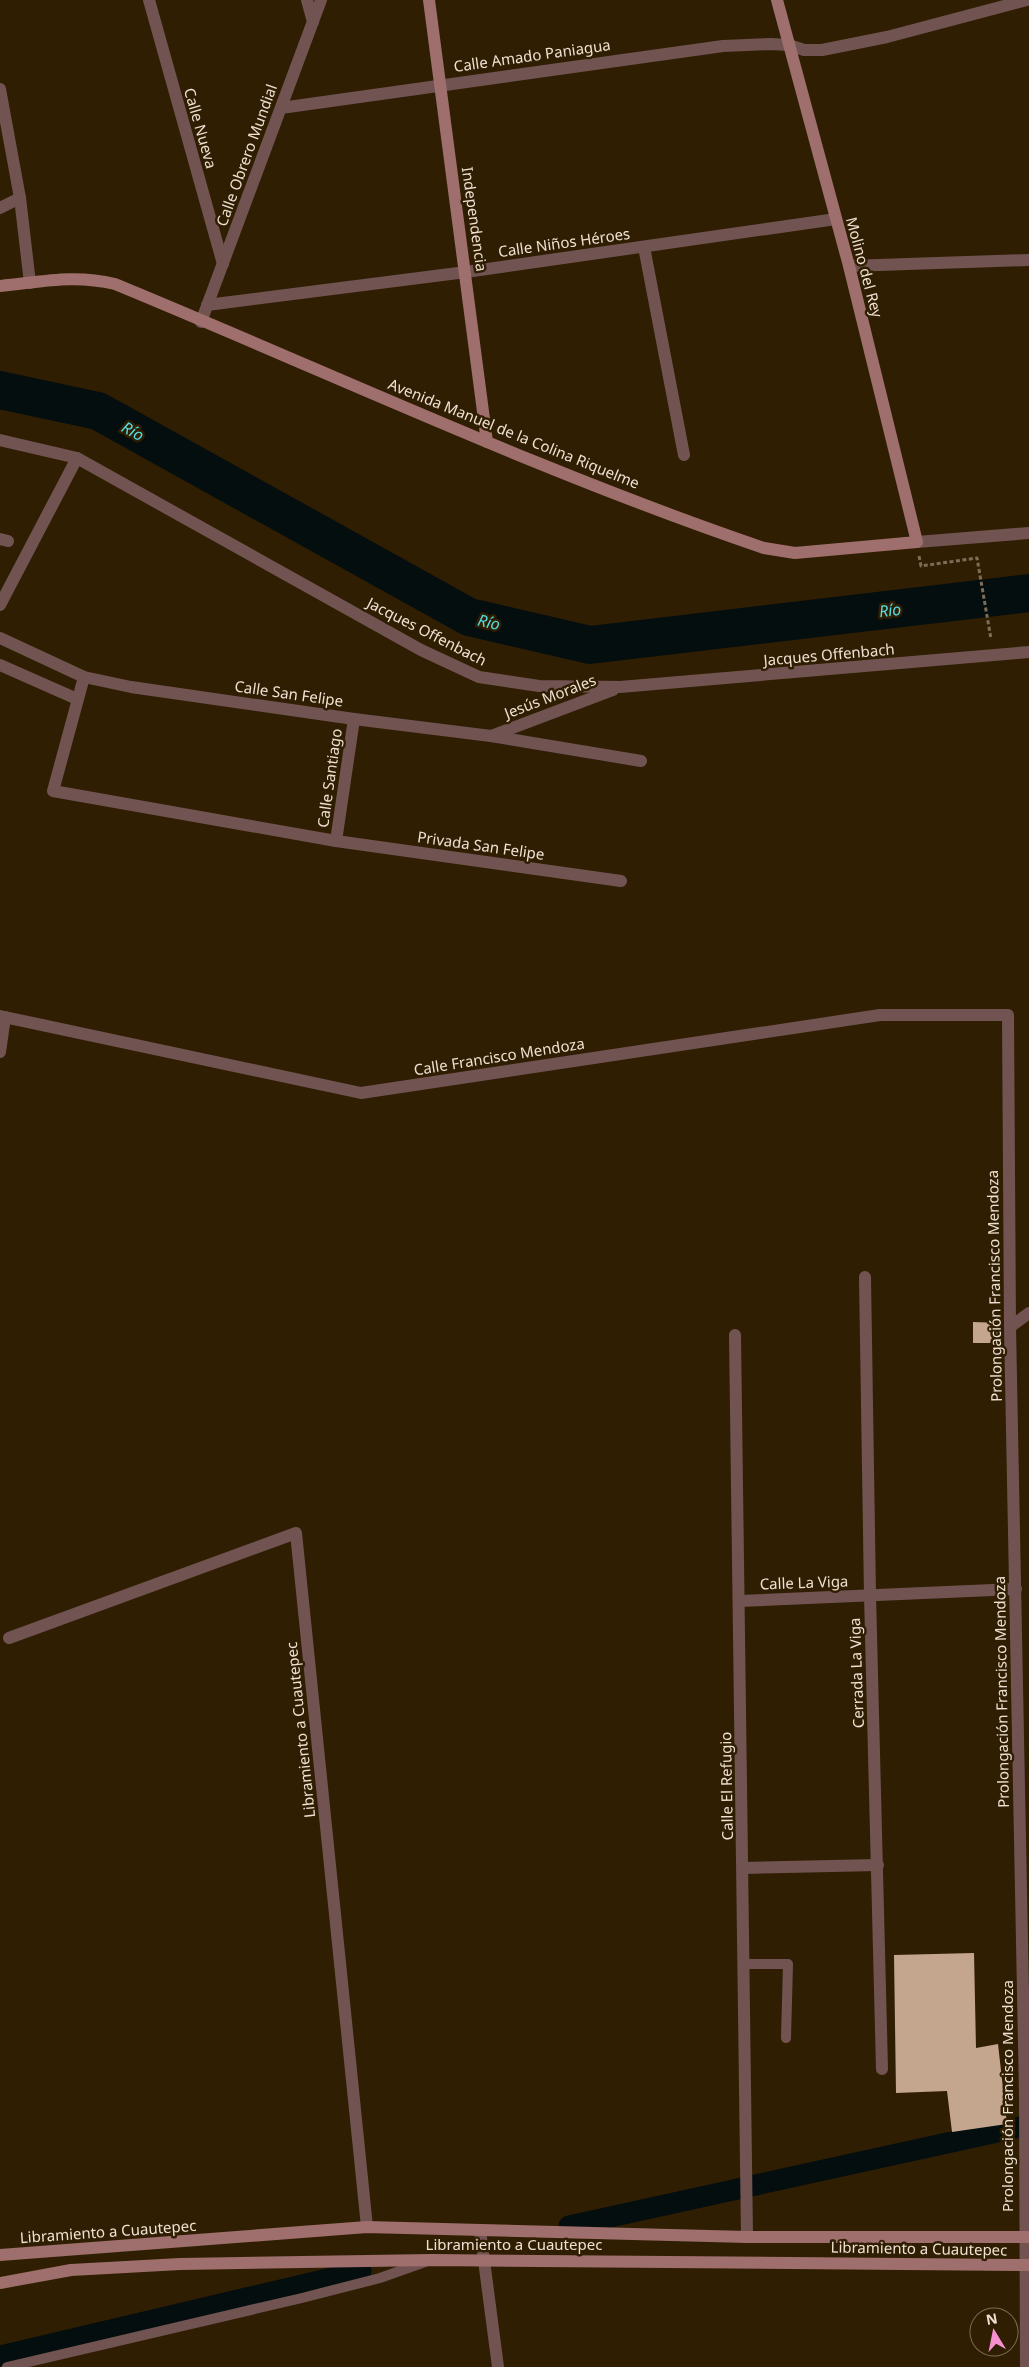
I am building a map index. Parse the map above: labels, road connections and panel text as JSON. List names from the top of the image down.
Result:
{
  "streets": {
    "main road": [
      "Independencia",
      "Molino del Rey",
      "Avenida Manuel de la Colina Riquelme",
      "Libramiento a Cuautepec"
    ],
    "street": [
      "Calle Amado Paniagua",
      "Calle Nueva",
      "Calle Obrero Mundial",
      "Calle Niños Héroes",
      "Jacques Offenbach",
      "Calle San Felipe",
      "Jesús Morales",
      "Calle Santiago",
      "Privada San Felipe",
      "Calle Francisco Mendoza",
      "Prolongación Francisco Mendoza",
      "Calle La Viga",
      "Cerrada La Viga",
      "Calle El Refugio"
    ]
  },
  "crossings": [
    ["Calle Amado Paniagua", "Calle Obrero Mundial"],
    ["Calle Amado Paniagua", "Independencia"],
    ["Calle Amado Paniagua", "Molino del Rey"],
    ["Calle Nueva", "Calle Obrero Mundial"],
    ["Calle Obrero Mundial", "Calle Niños Héroes"],
    ["Calle Obrero Mundial", "Avenida Manuel de la Colina Riquelme"],
    ["Independencia", "Calle Niños Héroes"],
    ["Independencia", "Avenida Manuel de la Colina Riquelme"],
    ["Calle Niños Héroes", "Molino del Rey"],
    ["Molino del Rey", "Avenida Manuel de la Colina Riquelme"],
    ["Jacques Offenbach", "Jesús Morales"],
    ["Calle San Felipe", "Jesús Morales"],
    ["Calle San Felipe", "Calle Santiago"],
    ["Calle Santiago", "Privada San Felipe"],
    ["Calle Francisco Mendoza", "Prolongación Francisco Mendoza"],
    ["Prolongación Francisco Mendoza", "Libramiento a Cuautepec"],
    ["Calle La Viga", "Cerrada La Viga"],
    ["Calle La Viga", "Calle El Refugio"],
    ["Libramiento a Cuautepec", "Calle El Refugio"]
  ],
  "water": ["Río"],
  "north": "top"
}
